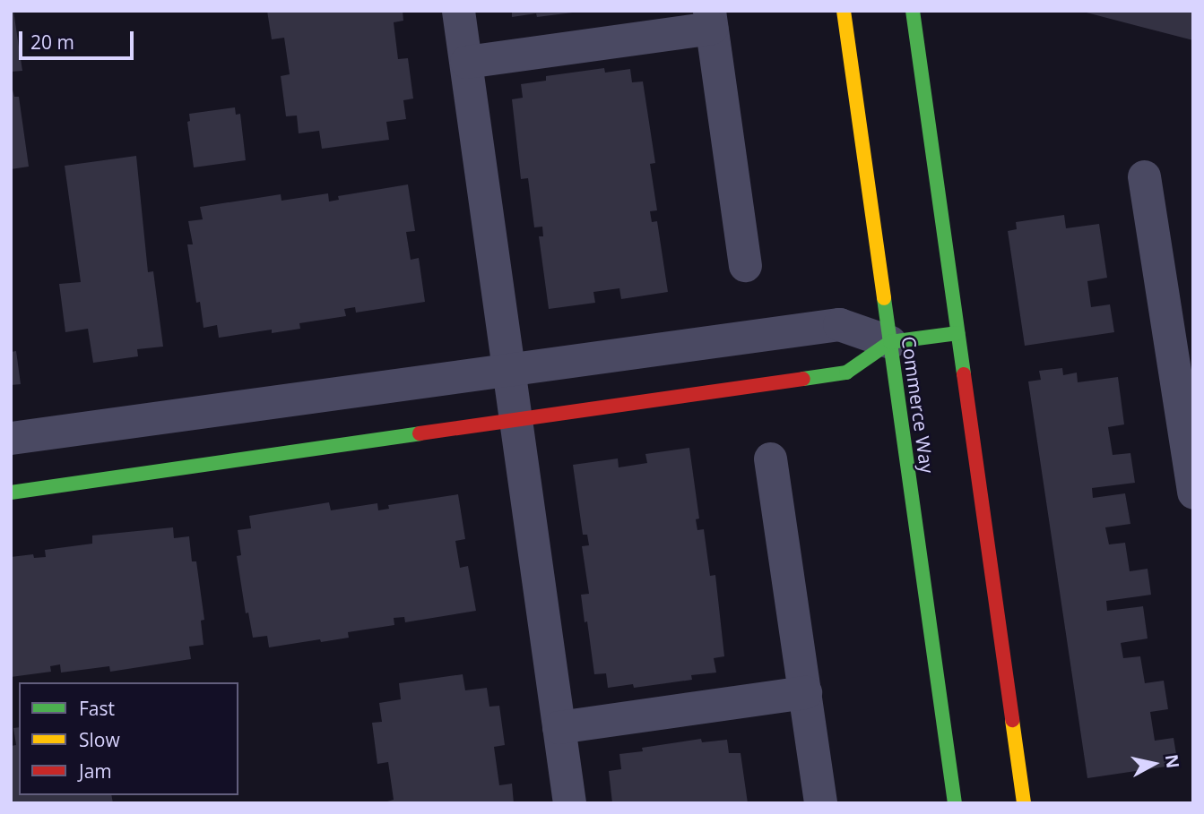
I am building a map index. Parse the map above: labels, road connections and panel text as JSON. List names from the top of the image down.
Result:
{
  "streets": {
    "street": ["Commerce Way"]
  },
  "legend": ["Fast", "Slow", "Jam"],
  "scale_bar": "20 m",
  "north": "right"
}
